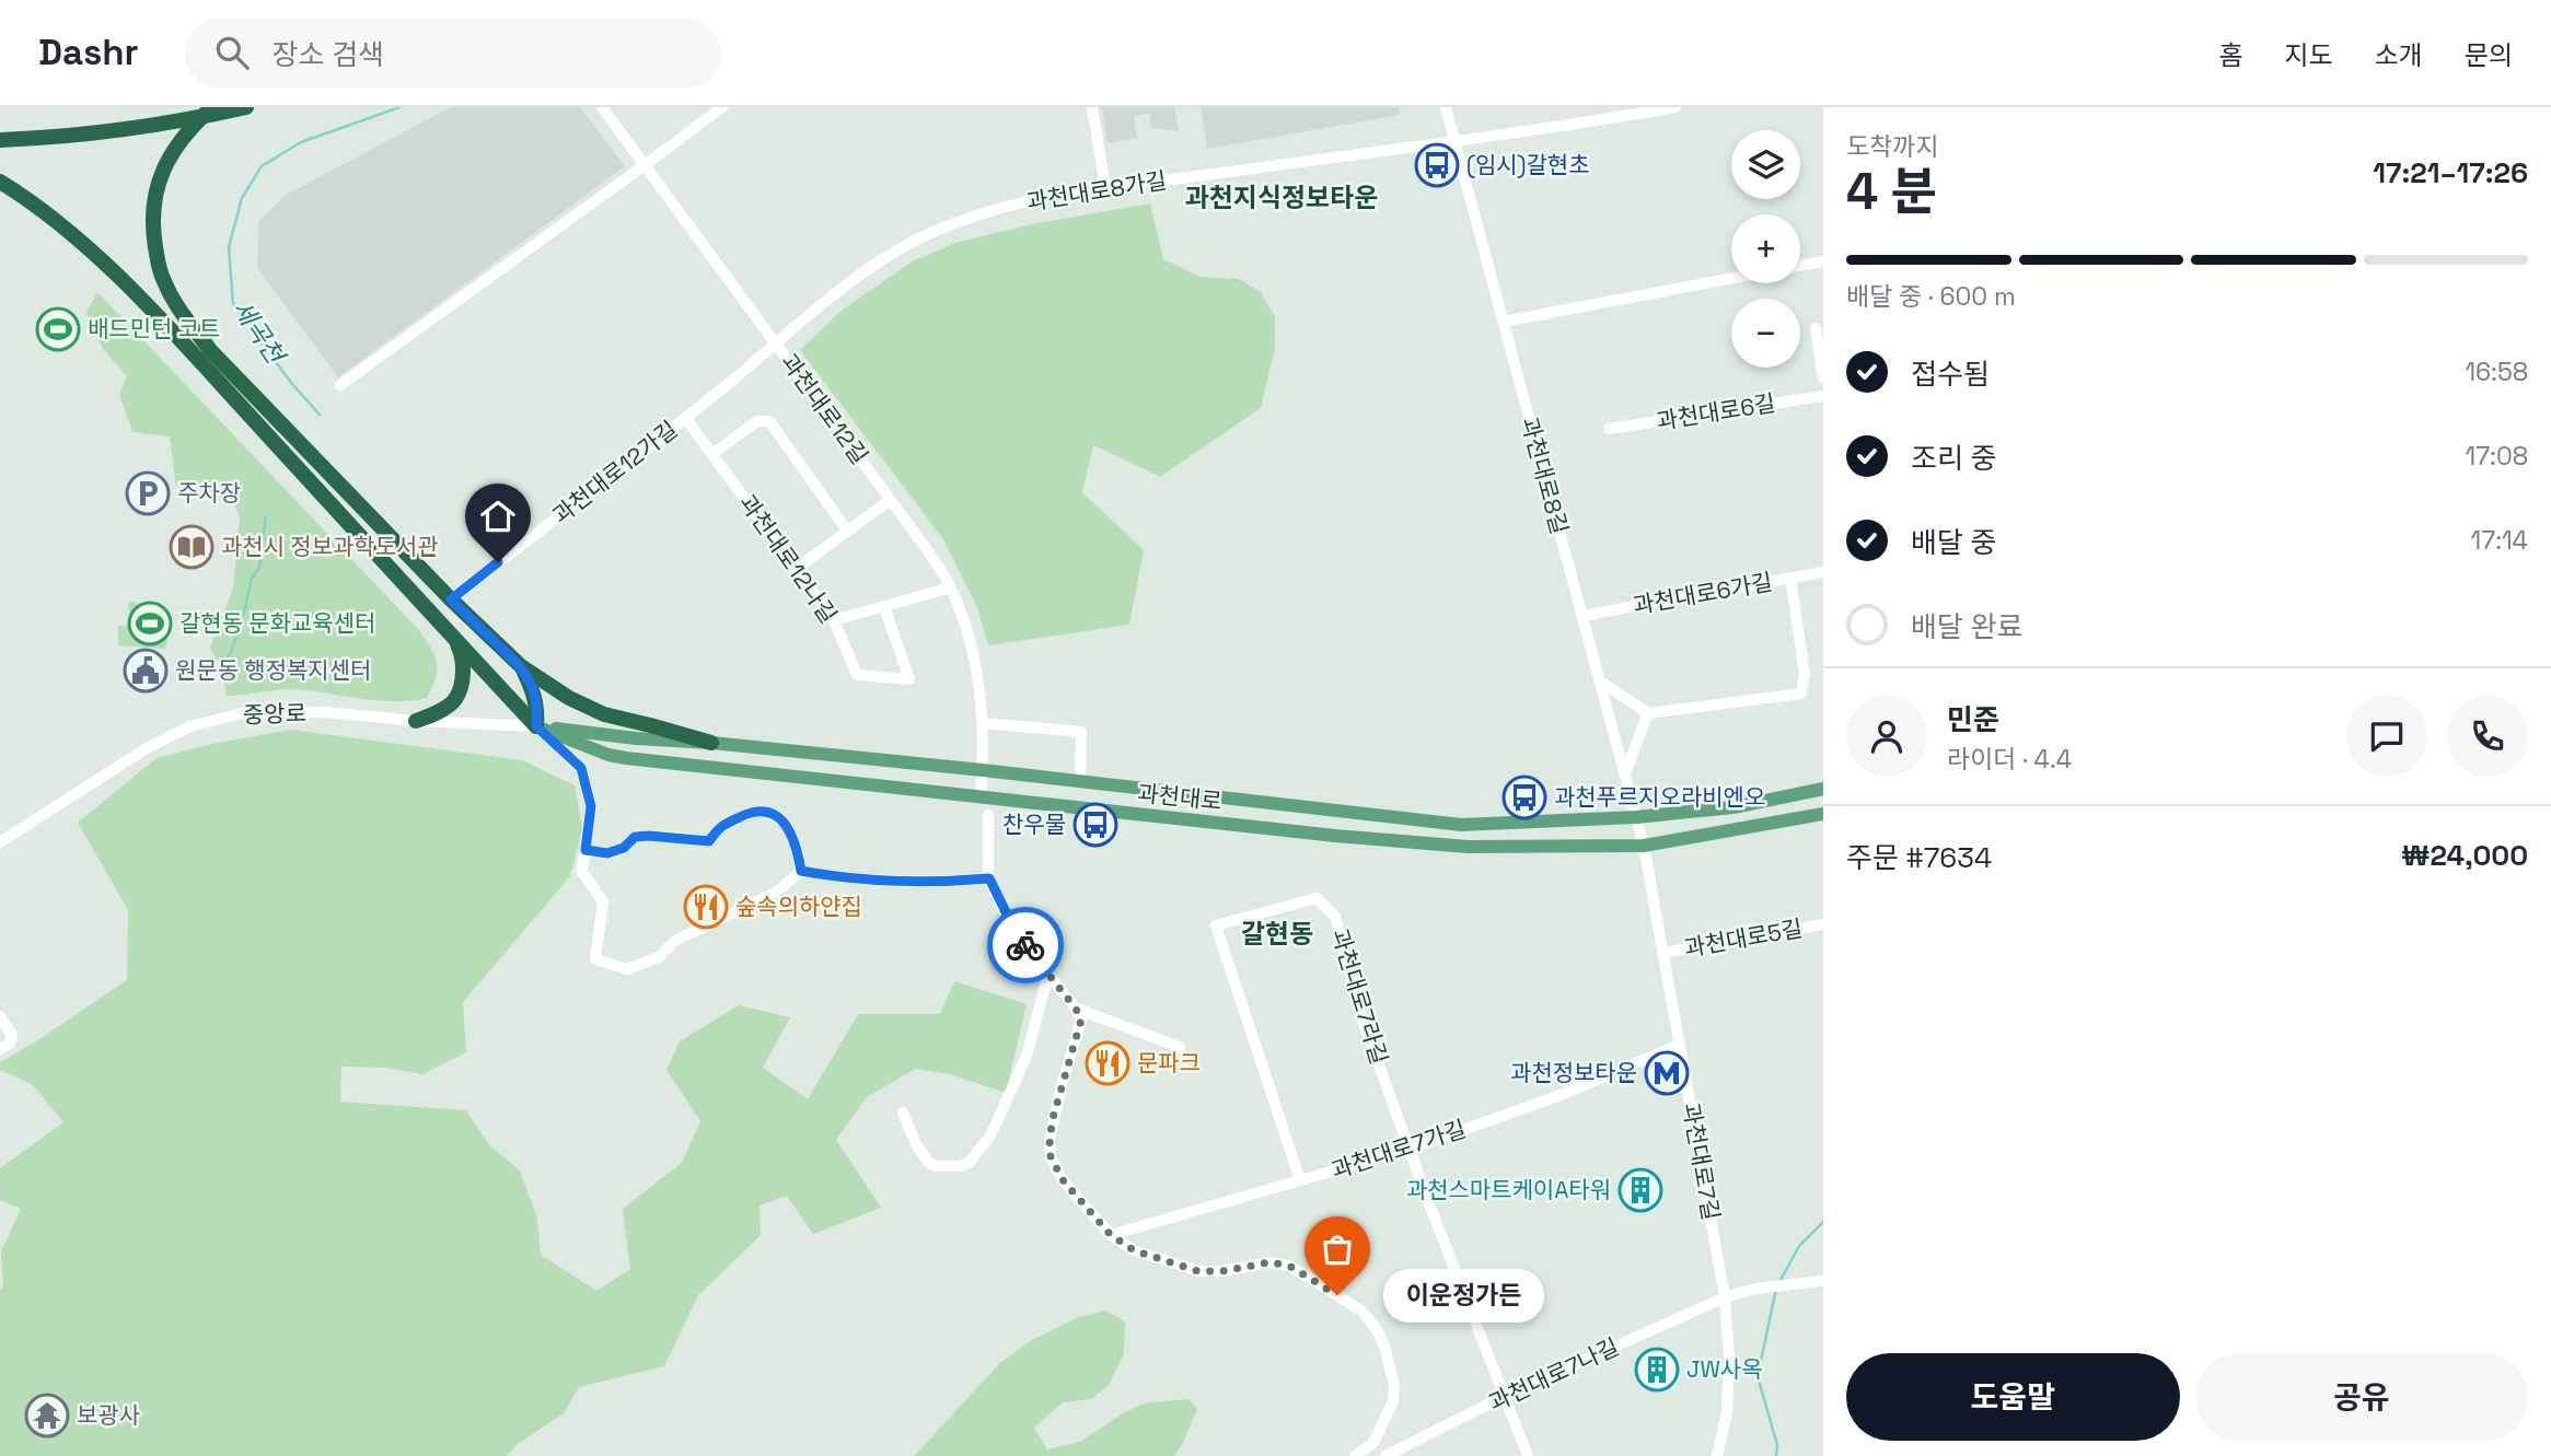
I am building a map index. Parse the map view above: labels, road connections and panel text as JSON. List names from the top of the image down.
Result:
{
  "streets": {
    "main road": ["과천대로"],
    "street": [
      "과천대로8가길",
      "과천대로12길",
      "과천대로6길",
      "과천대로12가길",
      "과천대로8길",
      "과천대로12나길",
      "과천대로6가길",
      "중앙로",
      "과천대로5길",
      "과천대로7라길",
      "과천대로7가길",
      "과천대로7길",
      "과천대로7나길"
    ]
  },
  "crossings": [
    ["과천대로8가길", "과천대로12길"],
    ["과천대로8가길", "과천대로12가길"],
    ["과천대로8가길", "과천대로8길"],
    ["과천대로12길", "과천대로12가길"],
    ["과천대로12길", "과천대로"],
    ["과천대로12가길", "과천대로12나길"],
    ["과천대로8길", "과천대로6가길"],
    ["과천대로8길", "과천대로"],
    ["과천대로8길", "과천대로7길"],
    ["중앙로", "과천대로"],
    ["과천대로", "과천대로7길"],
    ["과천대로5길", "과천대로7길"],
    ["과천대로7라길", "과천대로7가길"],
    ["과천대로7가길", "과천대로7길"],
    ["과천대로7길", "과천대로7나길"]
  ],
  "districts": ["과천지식정보타운", "갈현동"],
  "water": ["세곡천"],
  "places": {
    "bus stop": ["(임시)갈현초", "과천푸르지오라비엔오", "찬우물"],
    "sports": ["배드민턴 코트", "갈현동 문화교육센터"],
    "parking": ["주차장"],
    "library": ["과천시 정보과학도서관"],
    "public building": ["원문동 행정복지센터"],
    "restaurant": ["숲속의하얀집", "문파크"],
    "metro station": ["과천정보타운"],
    "building": ["과천스마트케이A타워", "JW사옥"],
    "other": ["이운정가든"],
    "temple": ["보광사"]
  },
  "page": {
    "header": "Dashr",
    "search": "장소 검색",
    "nav": [
      "홈",
      "지도",
      "소개",
      "문의"
    ],
    "heading": ["4 분", "도착까지", "17:21–17:26"],
    "panel": [
      "민준",
      "라이더 · 4.4",
      "주문 #7634",
      "₩24,000"
    ],
    "map_buttons": ["+", "−"],
    "bar": "배달 중 · 600 m",
    "list": [
      ["접수됨", "16:58"],
      ["조리 중", "17:08"],
      ["배달 중", "17:14"],
      "배달 완료"
    ],
    "bubble": "이운정가든",
    "buttons": ["도움말", "공유"]
  }
}
